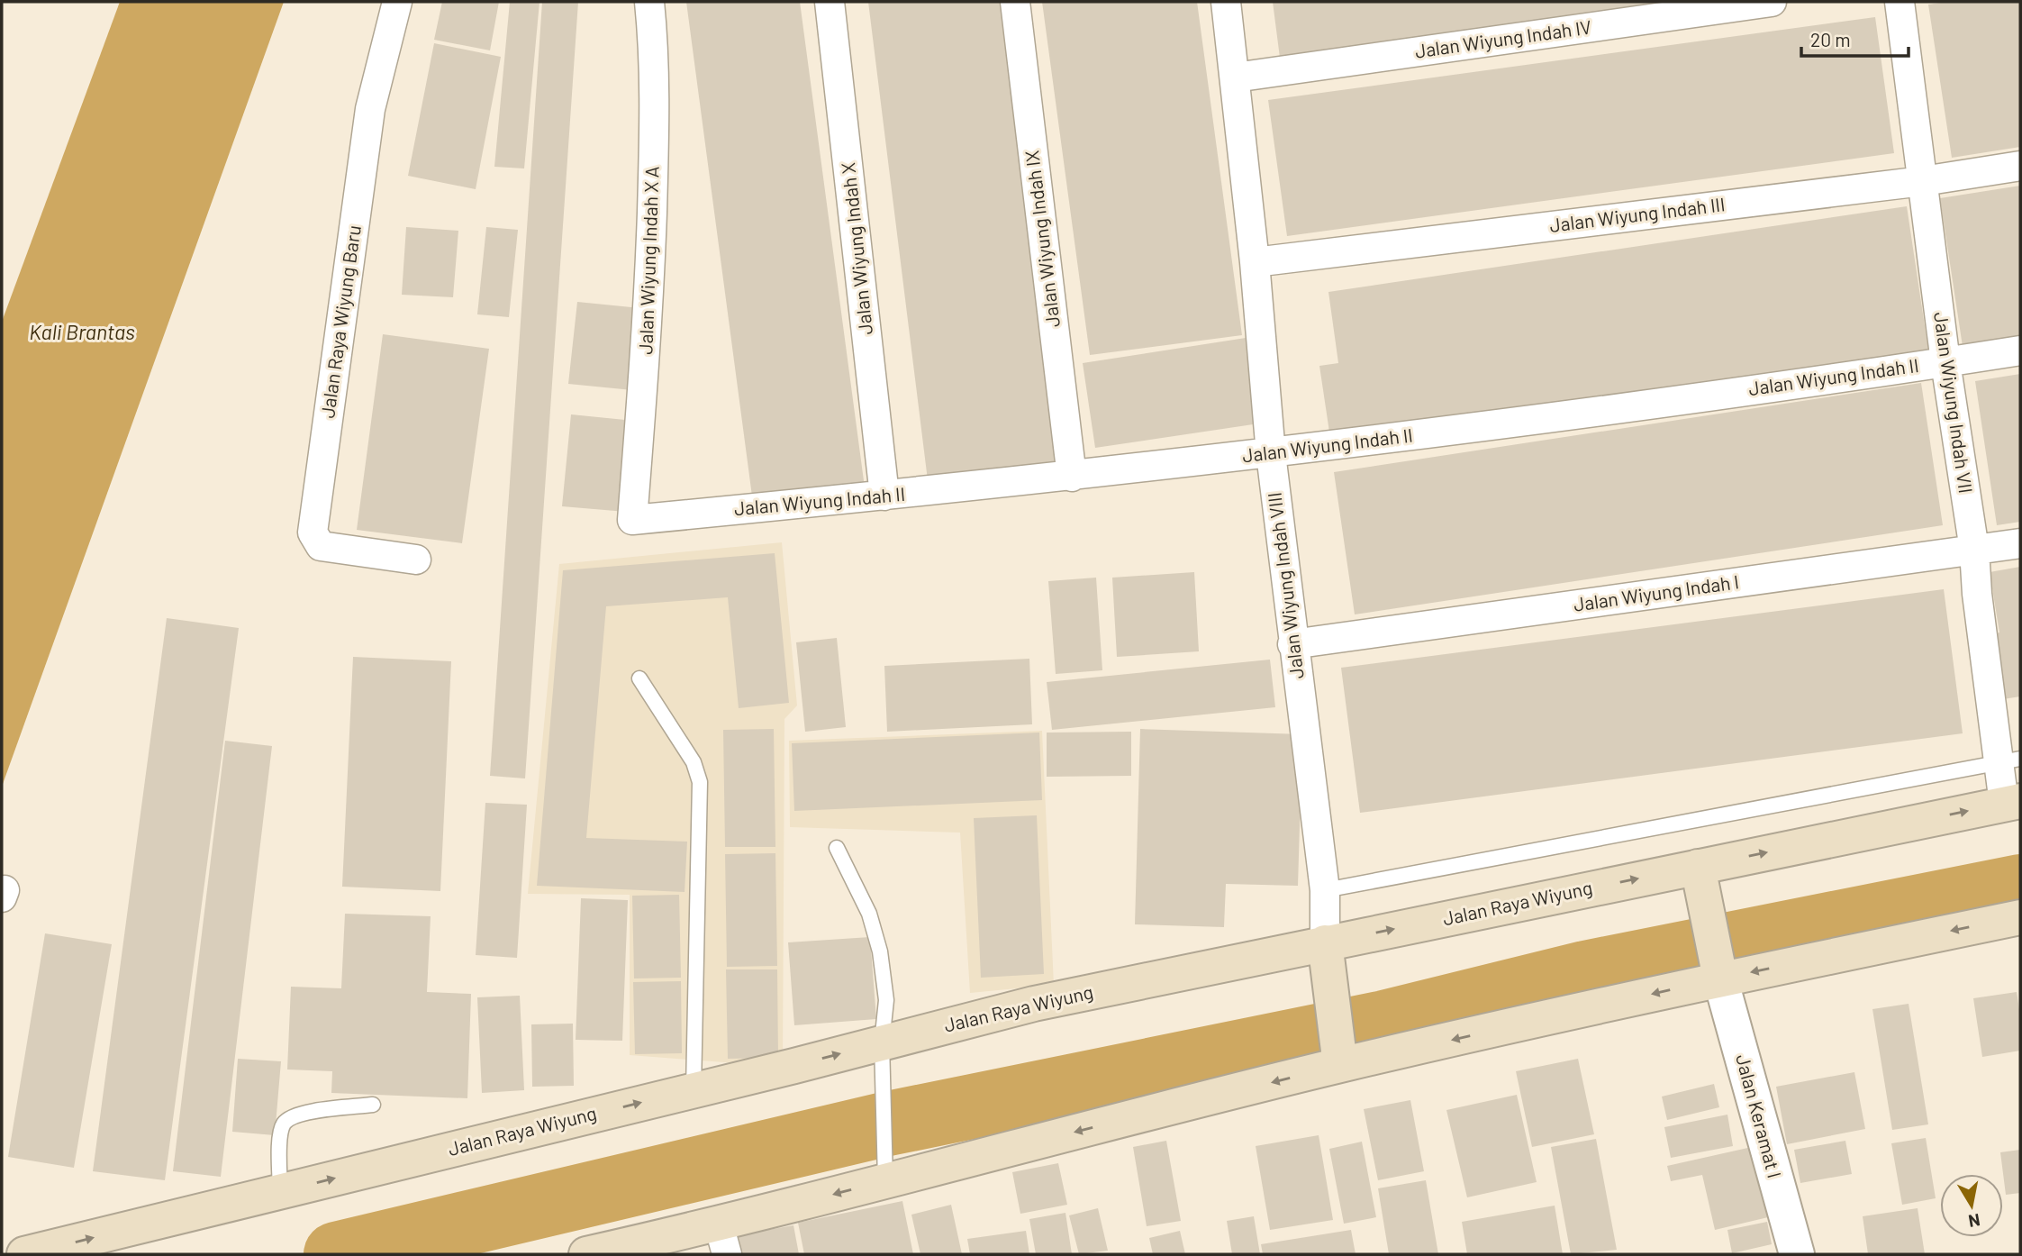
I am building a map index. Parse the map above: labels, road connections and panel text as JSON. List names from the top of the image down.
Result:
{
  "streets": {
    "main road": ["Jalan Raya Wiyung"],
    "street": [
      "Jalan Wiyung Indah IV",
      "Jalan Wiyung Indah III",
      "Jalan Wiyung Indah IX",
      "Jalan Wiyung Indah X",
      "Jalan Wiyung Indah X A",
      "Jalan Raya Wiyung Baru",
      "Jalan Wiyung Indah II",
      "Jalan Wiyung Indah VII",
      "Jalan Wiyung Indah VIII",
      "Jalan Wiyung Indah I",
      "Jalan Keramat I"
    ]
  },
  "crossings": [
    ["Jalan Wiyung Indah IV", "Jalan Wiyung Indah VIII"],
    ["Jalan Wiyung Indah III", "Jalan Wiyung Indah VII"],
    ["Jalan Wiyung Indah III", "Jalan Wiyung Indah VIII"],
    ["Jalan Wiyung Indah IX", "Jalan Wiyung Indah II"],
    ["Jalan Wiyung Indah X", "Jalan Wiyung Indah II"],
    ["Jalan Wiyung Indah X A", "Jalan Wiyung Indah II"],
    ["Jalan Wiyung Indah II", "Jalan Wiyung Indah VII"],
    ["Jalan Wiyung Indah II", "Jalan Wiyung Indah VIII"],
    ["Jalan Wiyung Indah VII", "Jalan Wiyung Indah I"],
    ["Jalan Wiyung Indah VII", "Jalan Raya Wiyung"],
    ["Jalan Wiyung Indah VIII", "Jalan Wiyung Indah I"],
    ["Jalan Wiyung Indah VIII", "Jalan Raya Wiyung"]
  ],
  "water": ["Kali Brantas"],
  "scale_bar": "20 m",
  "north": "bottom"
}
